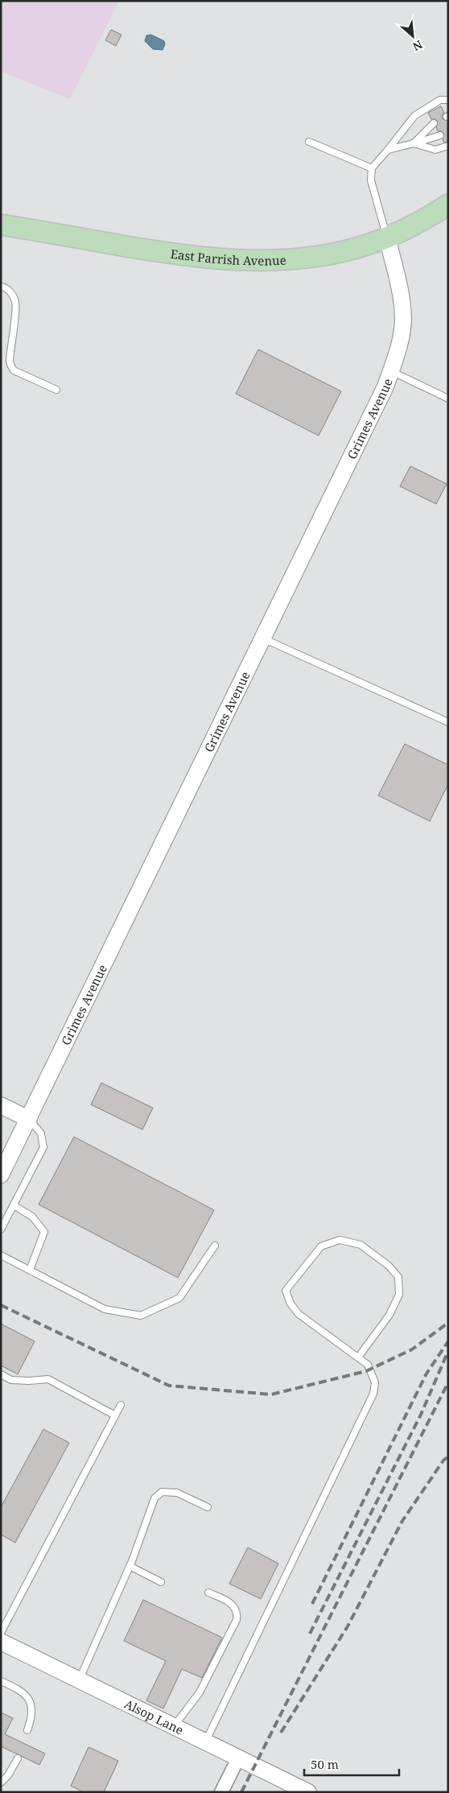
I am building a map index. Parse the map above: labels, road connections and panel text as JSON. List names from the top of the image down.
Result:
{
  "streets": {
    "main road": ["East Parrish Avenue"],
    "street": ["Grimes Avenue", "Alsop Lane"]
  },
  "crossings": [
    ["East Parrish Avenue", "Grimes Avenue"]
  ],
  "scale_bar": "50 m",
  "north": "bottom right"
}
